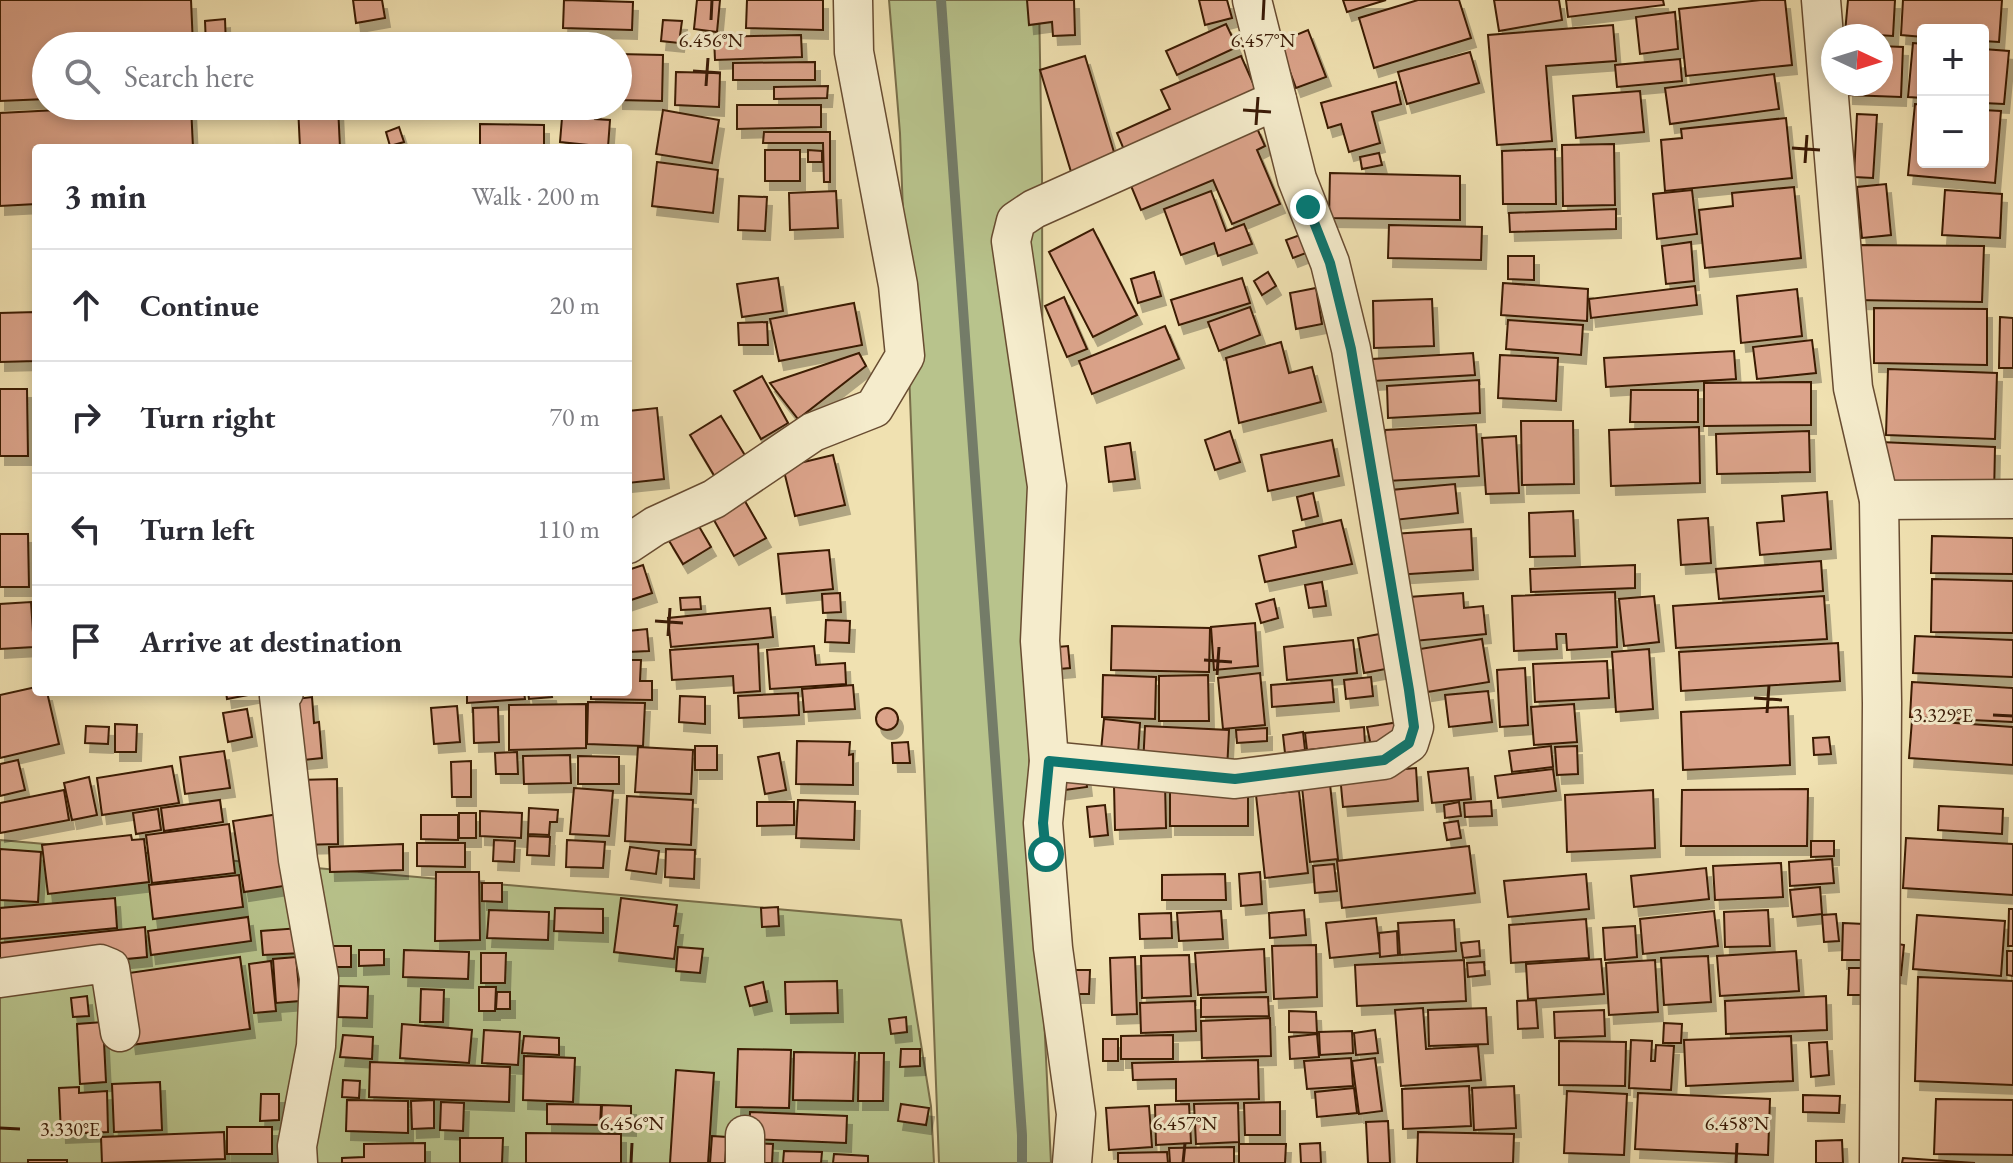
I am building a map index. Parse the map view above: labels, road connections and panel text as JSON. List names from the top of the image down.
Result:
{
  "north": "right",
  "page": {
    "map_buttons": ["+", "−"],
    "search": "Search here",
    "heading": ["3 min", "Walk · 200 m"],
    "list": [
      ["Continue", "20 m"],
      ["Turn right", "70 m"],
      ["Turn left", "110 m"],
      "Arrive at destination"
    ]
  },
  "coordinates": [
    "6.456°N",
    "6.457°N",
    "3.329°E",
    "6.458°N",
    "3.330°E"
  ]
}
